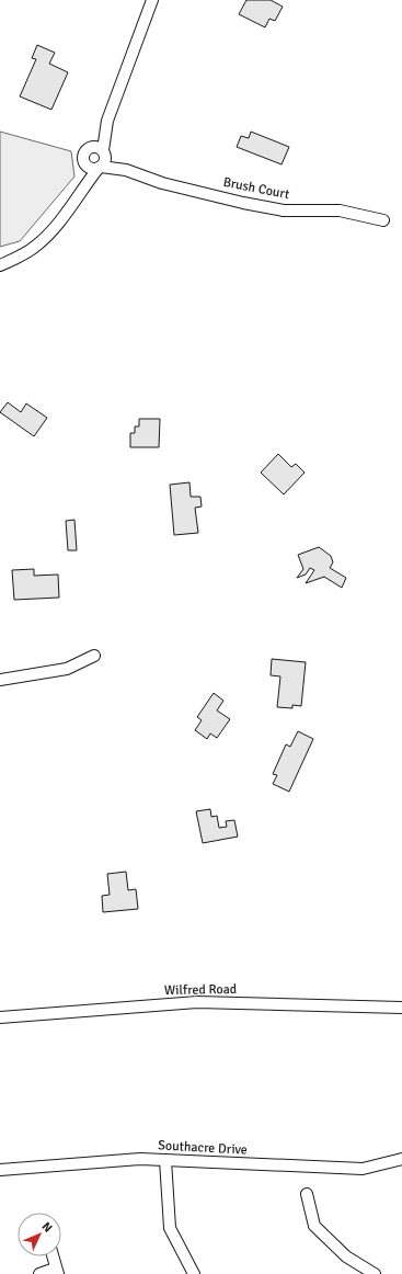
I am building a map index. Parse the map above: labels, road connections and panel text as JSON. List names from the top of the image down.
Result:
{
  "streets": {
    "street": ["Brush Court", "Wilfred Road", "Southacre Drive"]
  },
  "north": "top right"
}
